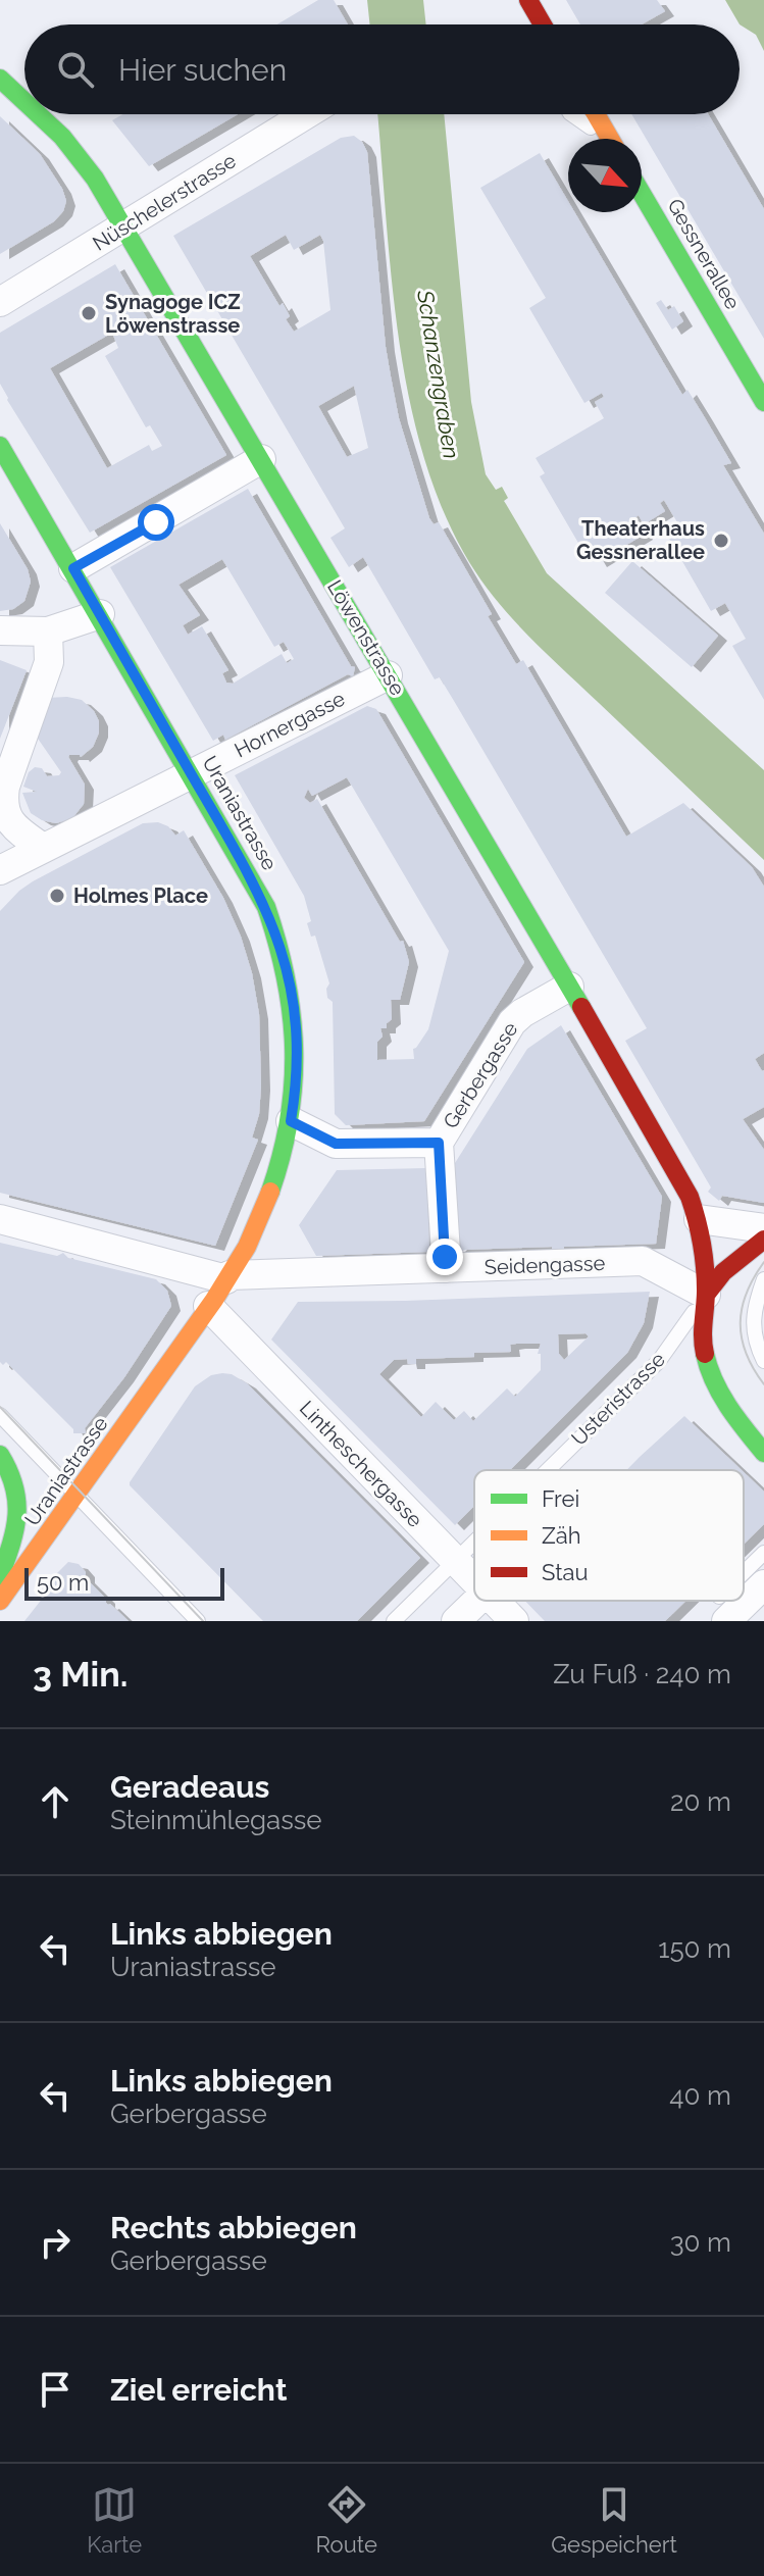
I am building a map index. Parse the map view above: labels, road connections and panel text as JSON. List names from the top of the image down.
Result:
{
  "streets": {
    "street": [
      "Nüschelerstrasse",
      "Gessnerallee",
      "Löwenstrasse",
      "Hornergasse",
      "Uraniastrasse",
      "Gerbergasse",
      "Seidengasse",
      "Usteristrasse",
      "Lintheschergasse"
    ]
  },
  "crossings": [
    ["Nüschelerstrasse", "Löwenstrasse"],
    ["Löwenstrasse", "Hornergasse"],
    ["Löwenstrasse", "Gerbergasse"],
    ["Löwenstrasse", "Seidengasse"],
    ["Löwenstrasse", "Usteristrasse"],
    ["Hornergasse", "Uraniastrasse"],
    ["Uraniastrasse", "Gerbergasse"],
    ["Uraniastrasse", "Seidengasse"],
    ["Uraniastrasse", "Lintheschergasse"],
    ["Gerbergasse", "Seidengasse"],
    ["Seidengasse", "Usteristrasse"],
    ["Usteristrasse", "Lintheschergasse"]
  ],
  "water": ["Schanzengraben"],
  "places": ["Synagoge ICZ Löwenstrasse", "Theaterhaus Gessnerallee", "Holmes Place"],
  "legend": ["Frei", "Zäh", "Stau"],
  "scale_bar": "50 m",
  "north": "bottom right",
  "page": {
    "search": "Hier suchen",
    "scale": "50 m",
    "heading": ["3 Min.", "Zu Fuß · 240 m"],
    "list": [
      ["Geradeaus", "Steinmühlegasse", "20 m"],
      ["Links abbiegen", "Uraniastrasse", "150 m"],
      ["Links abbiegen", "Gerbergasse", "40 m"],
      ["Rechts abbiegen", "Gerbergasse", "30 m"],
      "Ziel erreicht"
    ],
    "nav": ["Karte", "Route", "Gespeichert"]
  }
}
